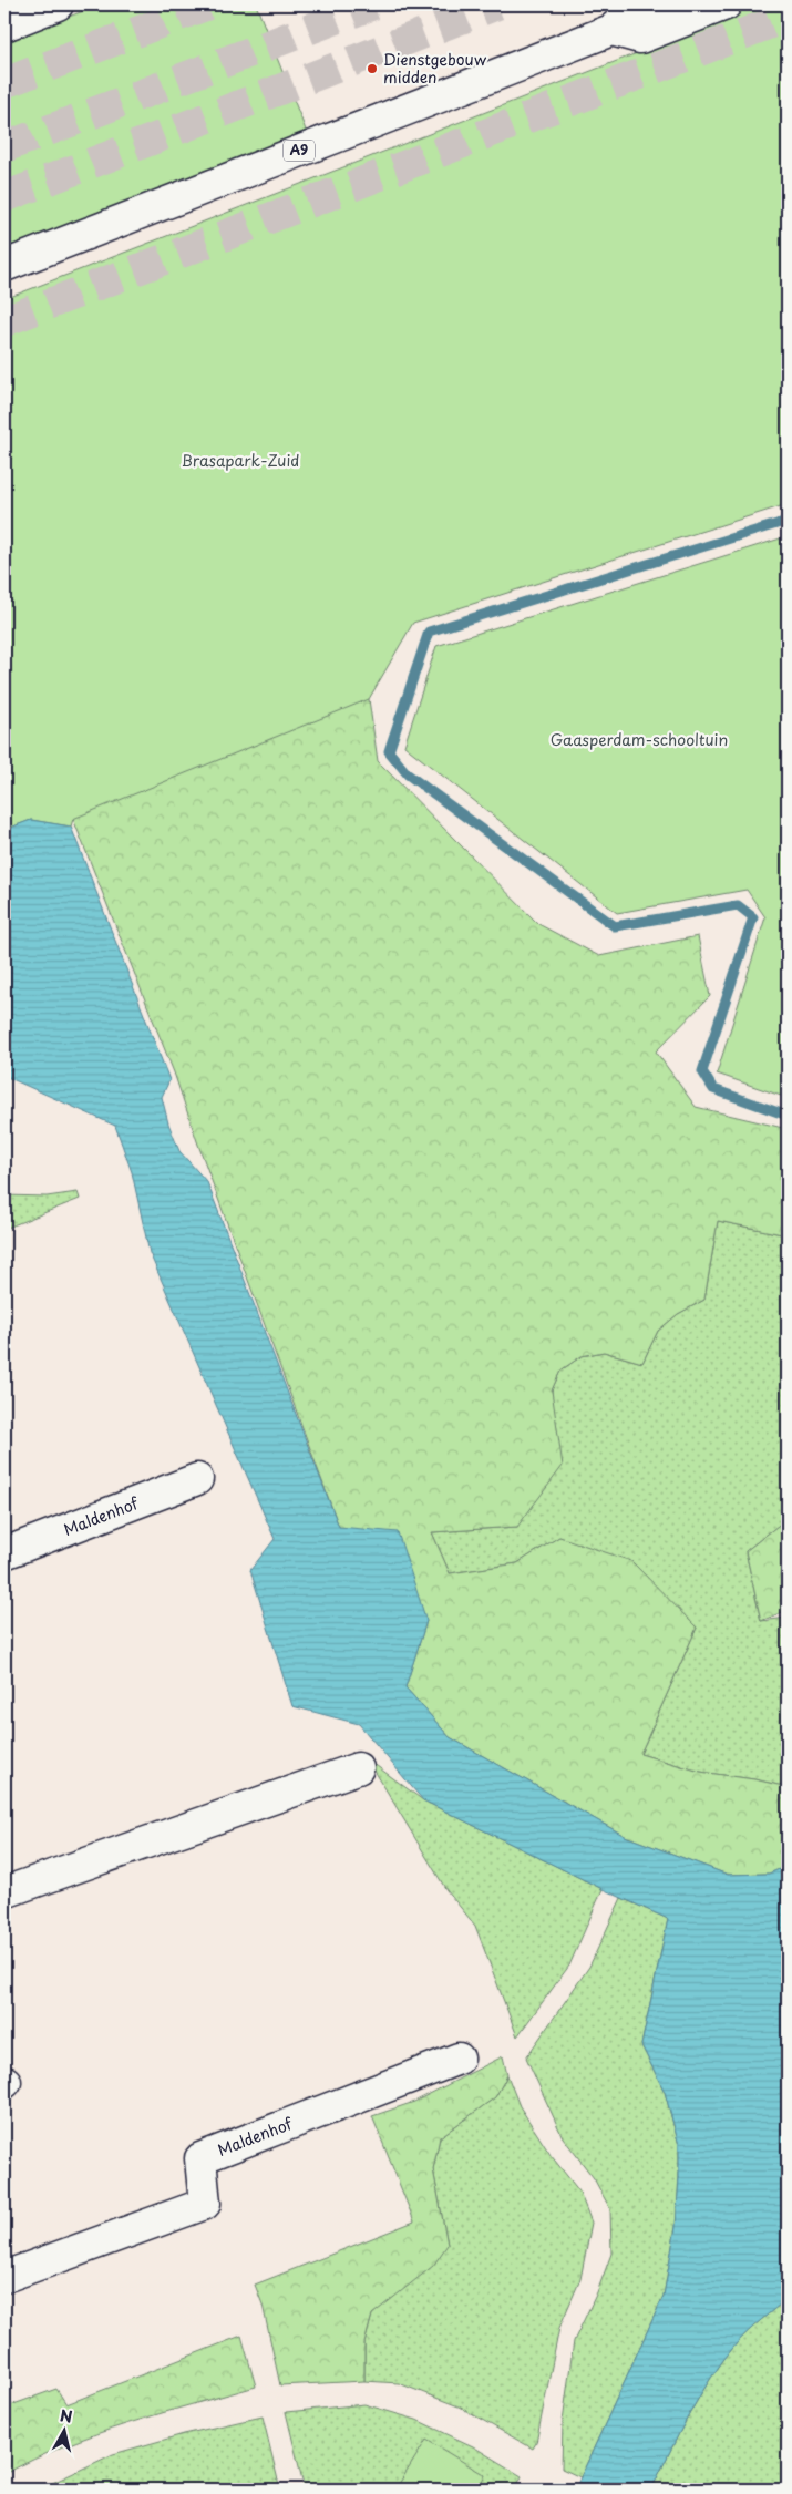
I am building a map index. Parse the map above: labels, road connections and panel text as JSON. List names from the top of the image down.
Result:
{
  "streets": {
    "main road": ["A9", "Maldenhof"]
  },
  "parks": ["Brasapark-Zuid", "Gaasperdam-schooltuin"],
  "places": ["Dienstgebouw midden"],
  "north": "top"
}
